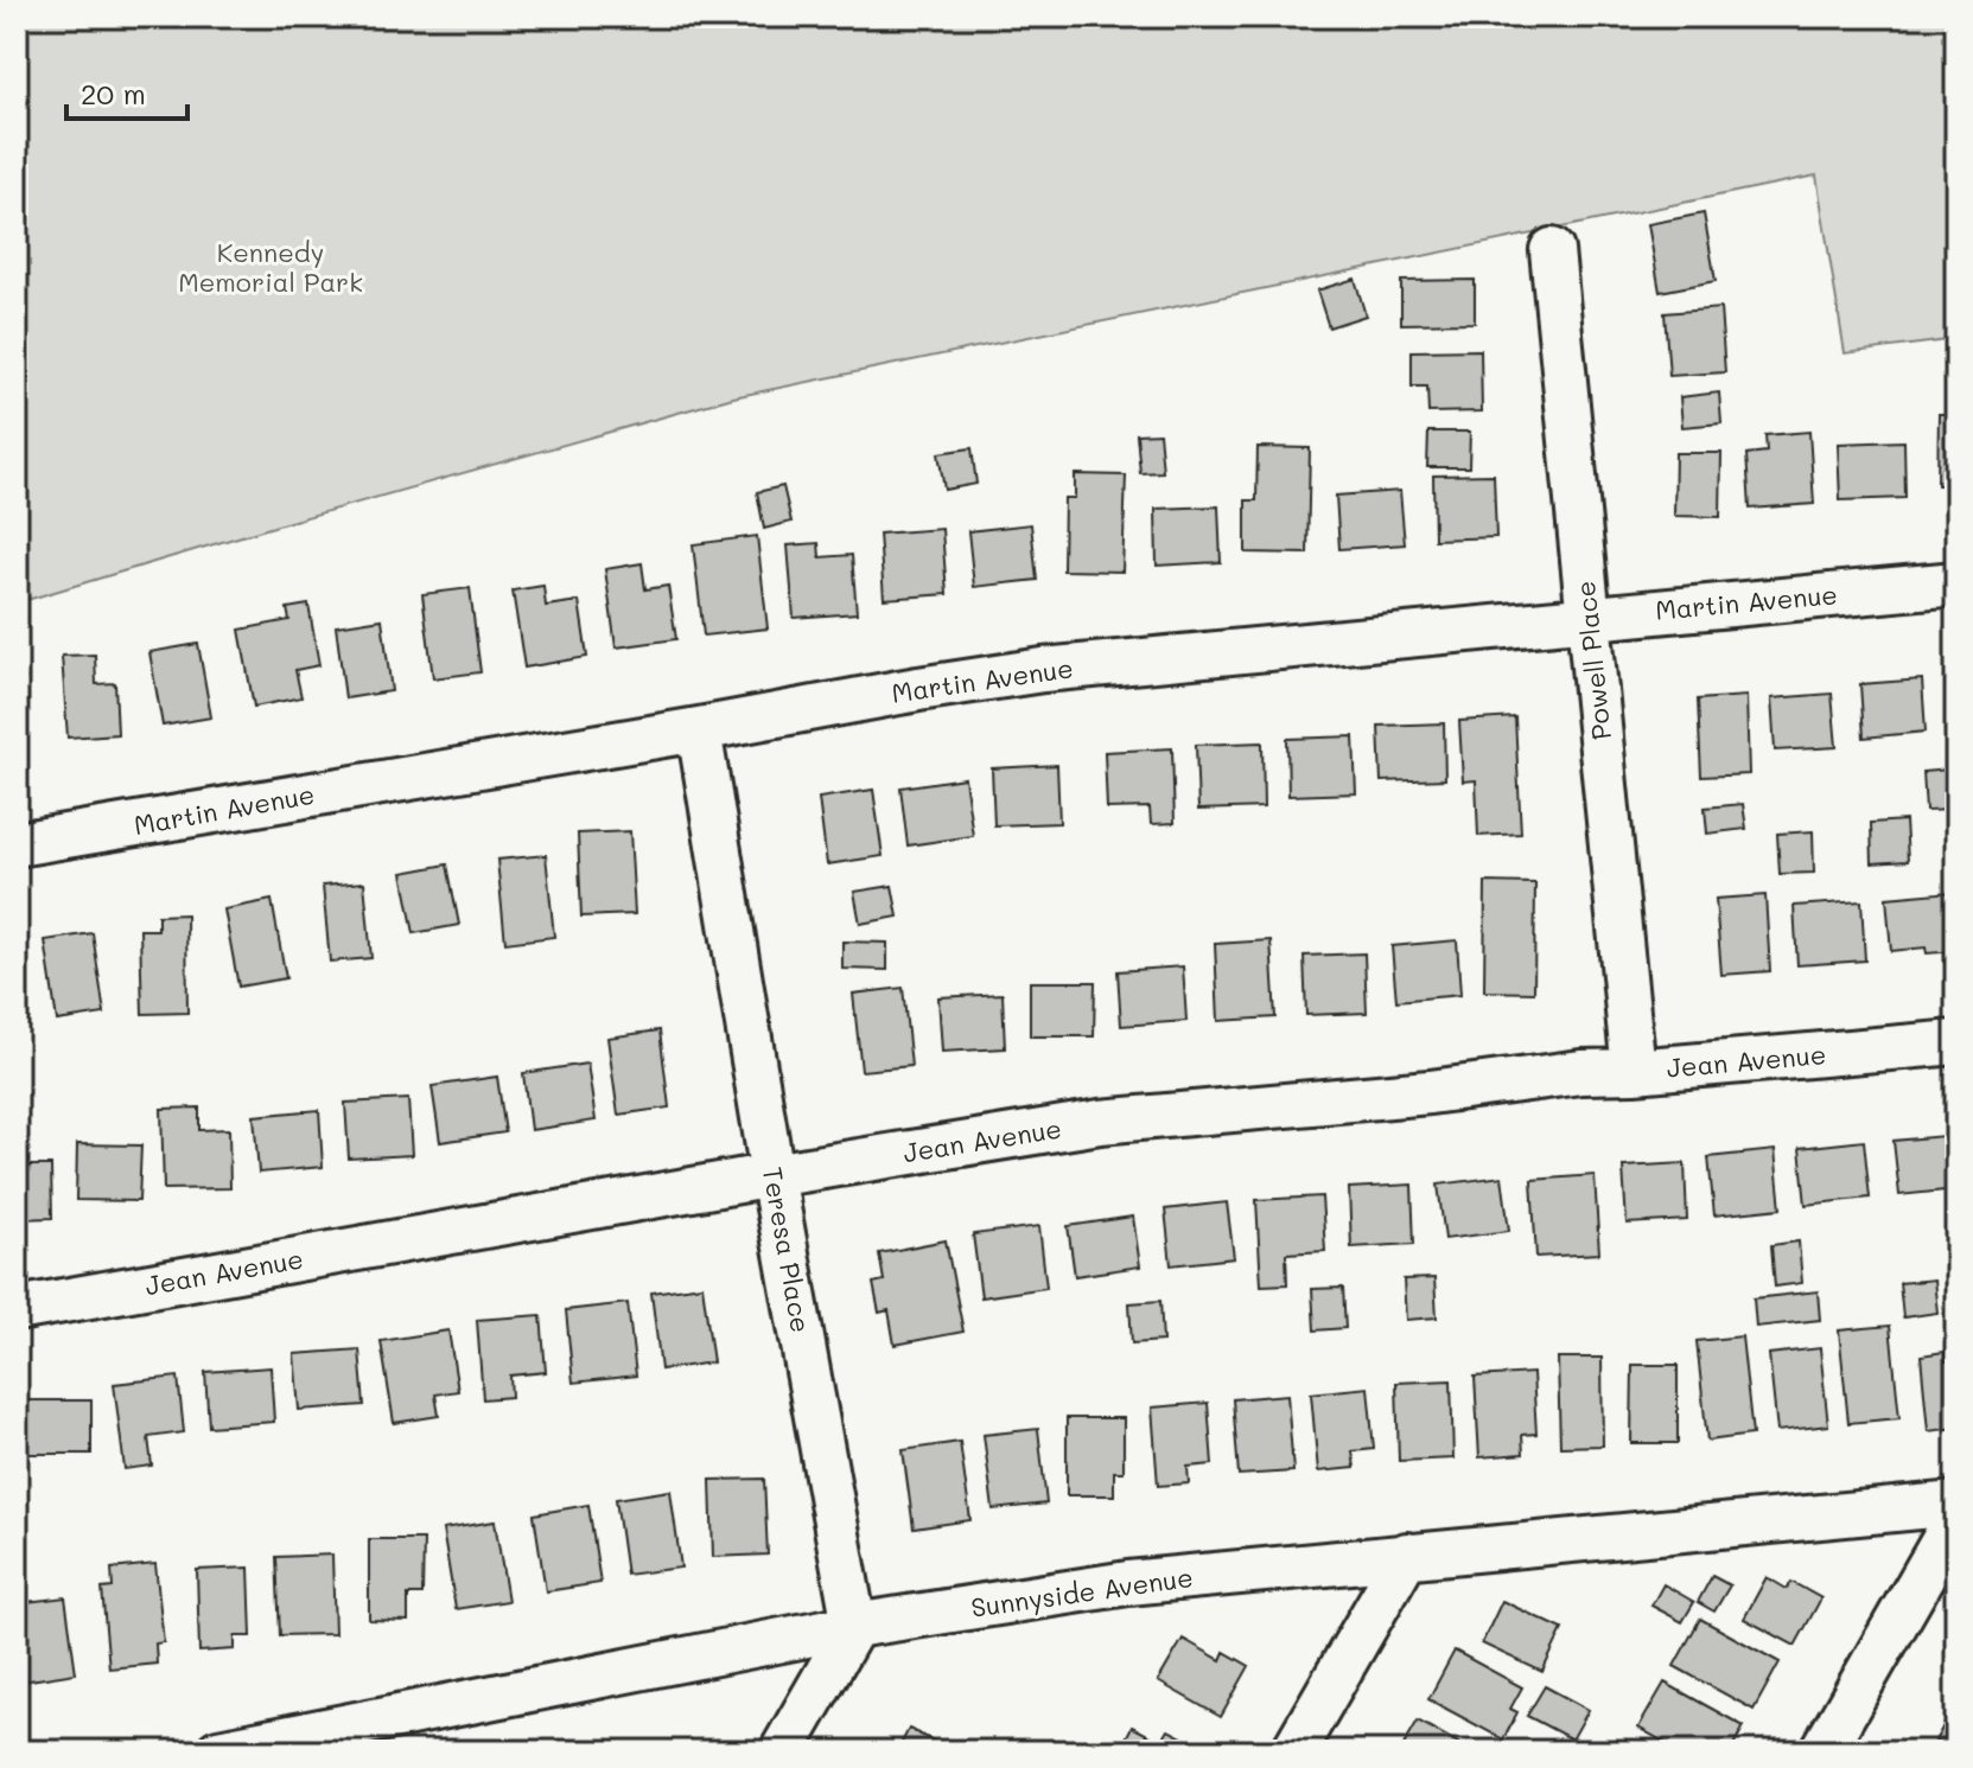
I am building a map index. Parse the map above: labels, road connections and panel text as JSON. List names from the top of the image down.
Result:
{
  "streets": {
    "street": [
      "Martin Avenue",
      "Powell Place",
      "Jean Avenue",
      "Teresa Place",
      "Sunnyside Avenue"
    ]
  },
  "crossings": [
    ["Martin Avenue", "Powell Place"],
    ["Martin Avenue", "Teresa Place"],
    ["Powell Place", "Jean Avenue"],
    ["Jean Avenue", "Teresa Place"],
    ["Teresa Place", "Sunnyside Avenue"]
  ],
  "parks": ["Kennedy Memorial Park"],
  "scale_bar": "20 m"
}
